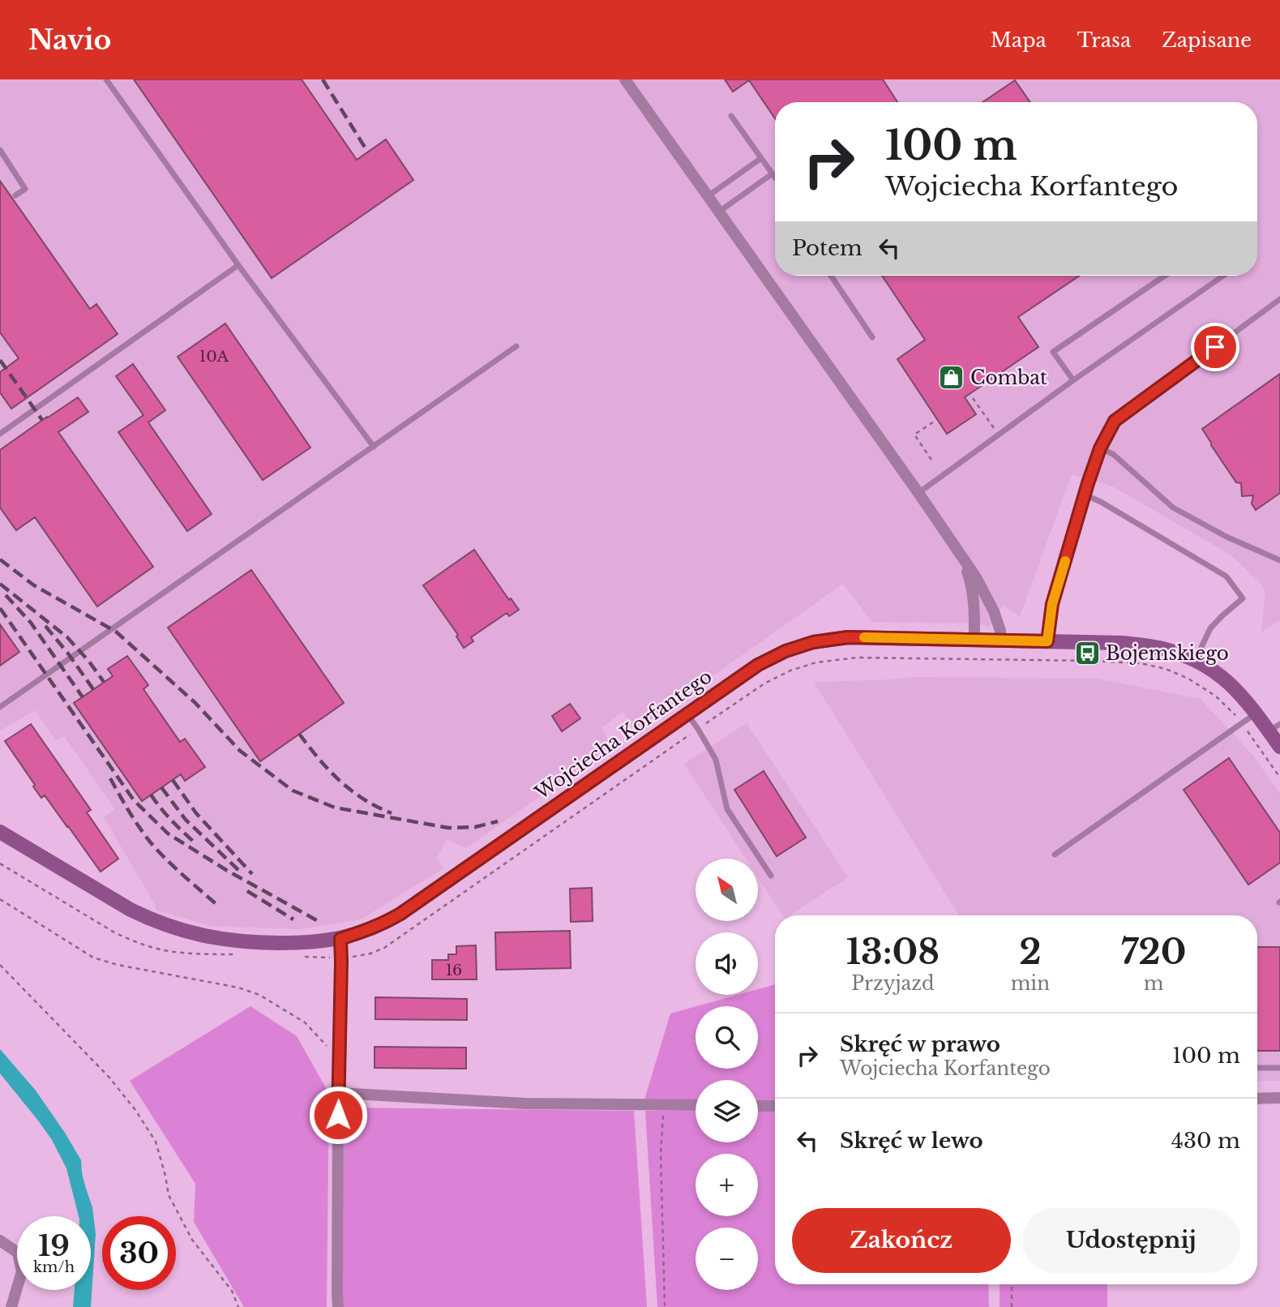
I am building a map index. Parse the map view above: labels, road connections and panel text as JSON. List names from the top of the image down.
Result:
{
  "streets": {
    "street": ["Wojciecha Korfantego"]
  },
  "places": {
    "shop": ["Combat"],
    "bus stop": ["Bojemskiego"]
  },
  "house_numbers": ["10A", "16"],
  "north": "top left",
  "page": {
    "header": "Navio",
    "nav": ["Mapa", "Trasa", "Zapisane"],
    "turn": ["100 m", "Wojciecha Korfantego"],
    "then": "Potem",
    "map_buttons": ["+", "−"],
    "eta": [
      "13:08",
      "Przyjazd",
      "2",
      "min",
      "720",
      "m"
    ],
    "list": [
      {
        "name": "Skręć w prawo",
        "note": "Wojciecha Korfantego",
        "value": "100 m"
      },
      {
        "name": "Skręć w lewo",
        "value": "430 m"
      }
    ],
    "buttons": ["Zakończ", "Udostępnij"],
    "speed": "19 km/h",
    "limit": "30"
  }
}
